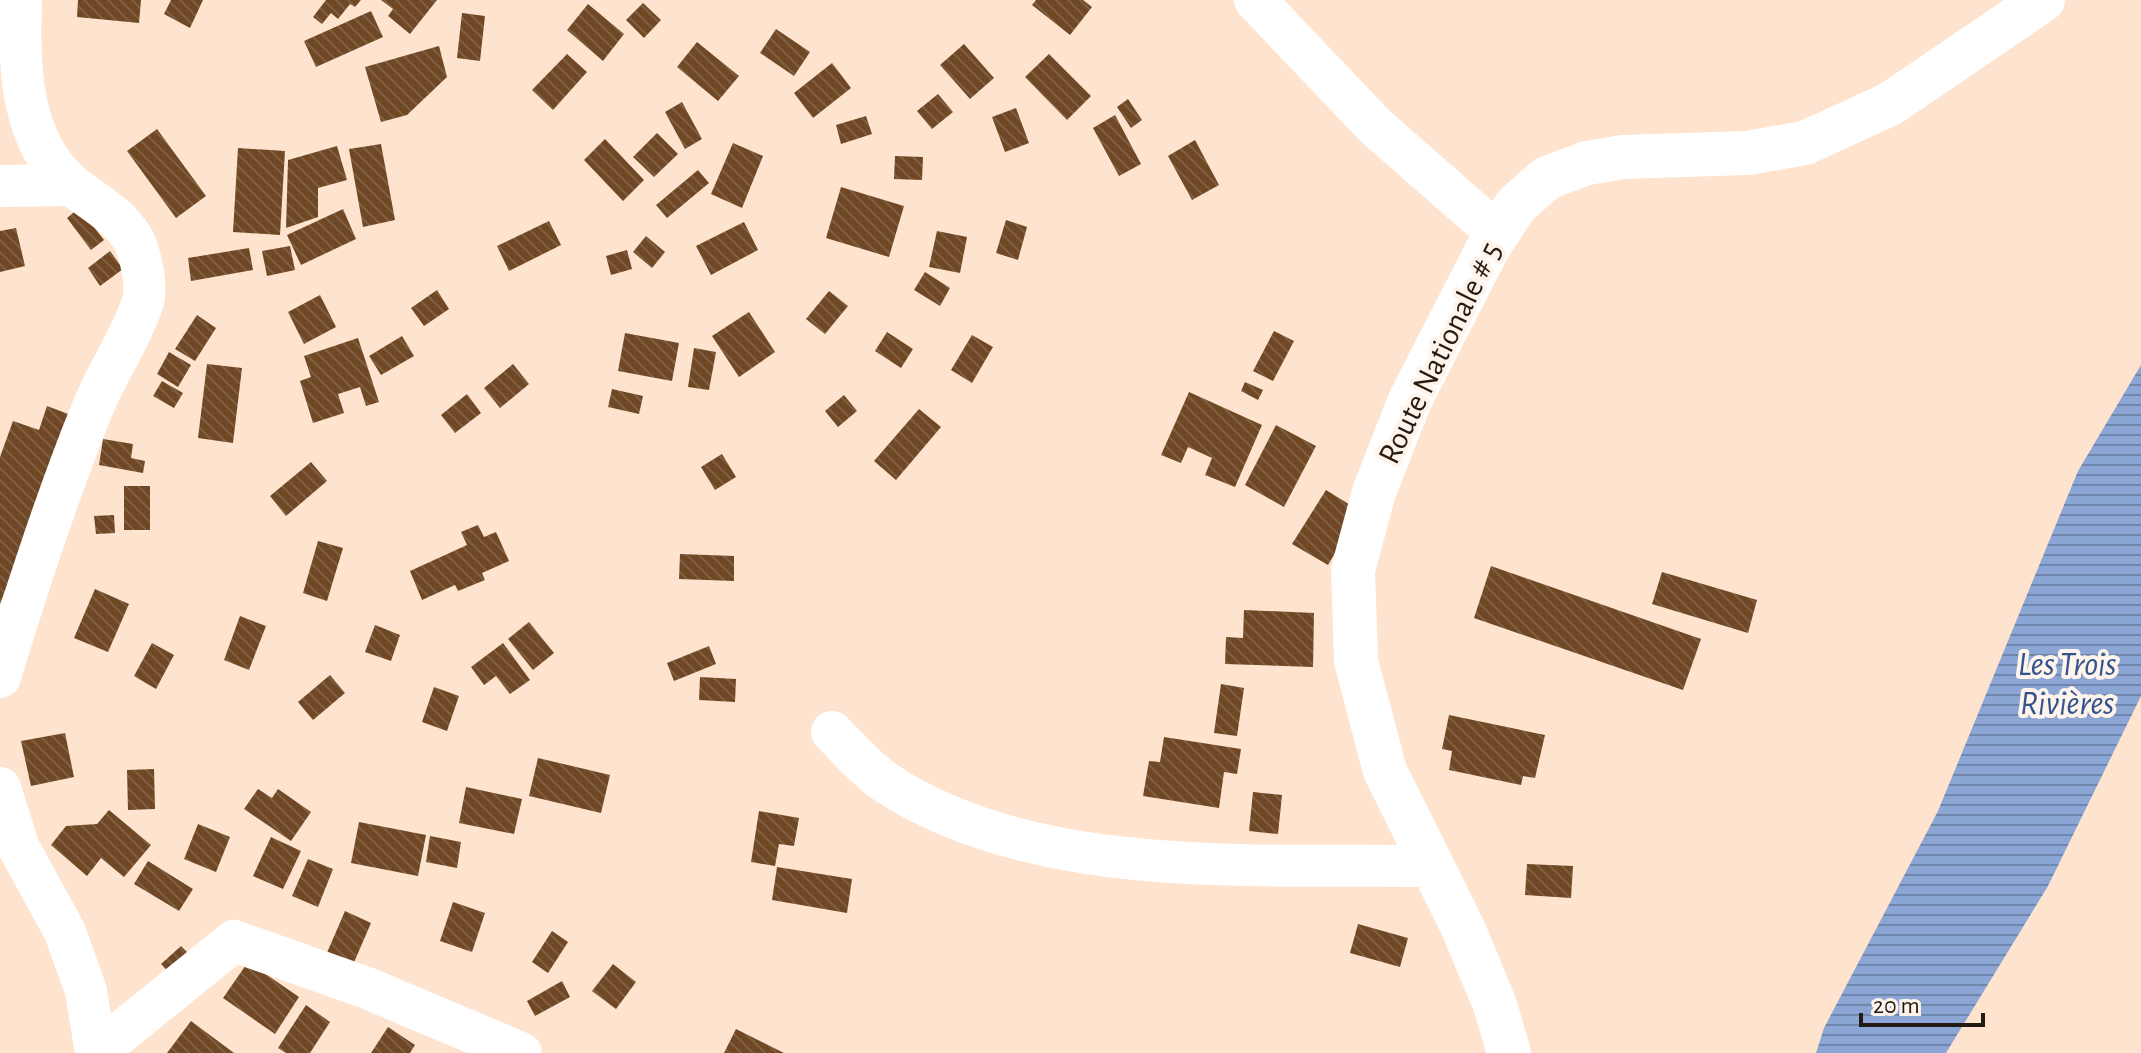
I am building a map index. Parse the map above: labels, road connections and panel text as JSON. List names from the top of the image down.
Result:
{
  "streets": {
    "main road": ["Route Nationale # 5"]
  },
  "water": ["Les Trois Rivières"],
  "scale_bar": "20 m"
}
